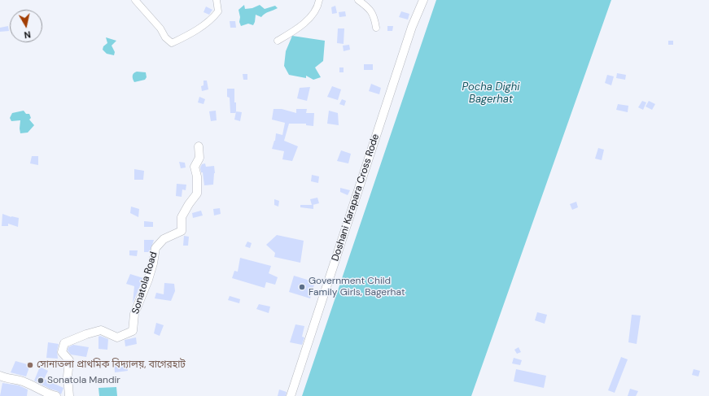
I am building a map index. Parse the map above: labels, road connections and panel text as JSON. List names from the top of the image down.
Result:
{
  "streets": {
    "street": ["Doshani Karapara Cross Rode", "Sonatola Road"]
  },
  "water": ["Pocha Dighi Bagerhat"],
  "places": ["Government Child Family Girls, Bagerhat", "সোনাতলা প্রাথমিক বিদ্যালয়, বাগেরহাট", "Sonatola Mandir"],
  "north": "bottom"
}
